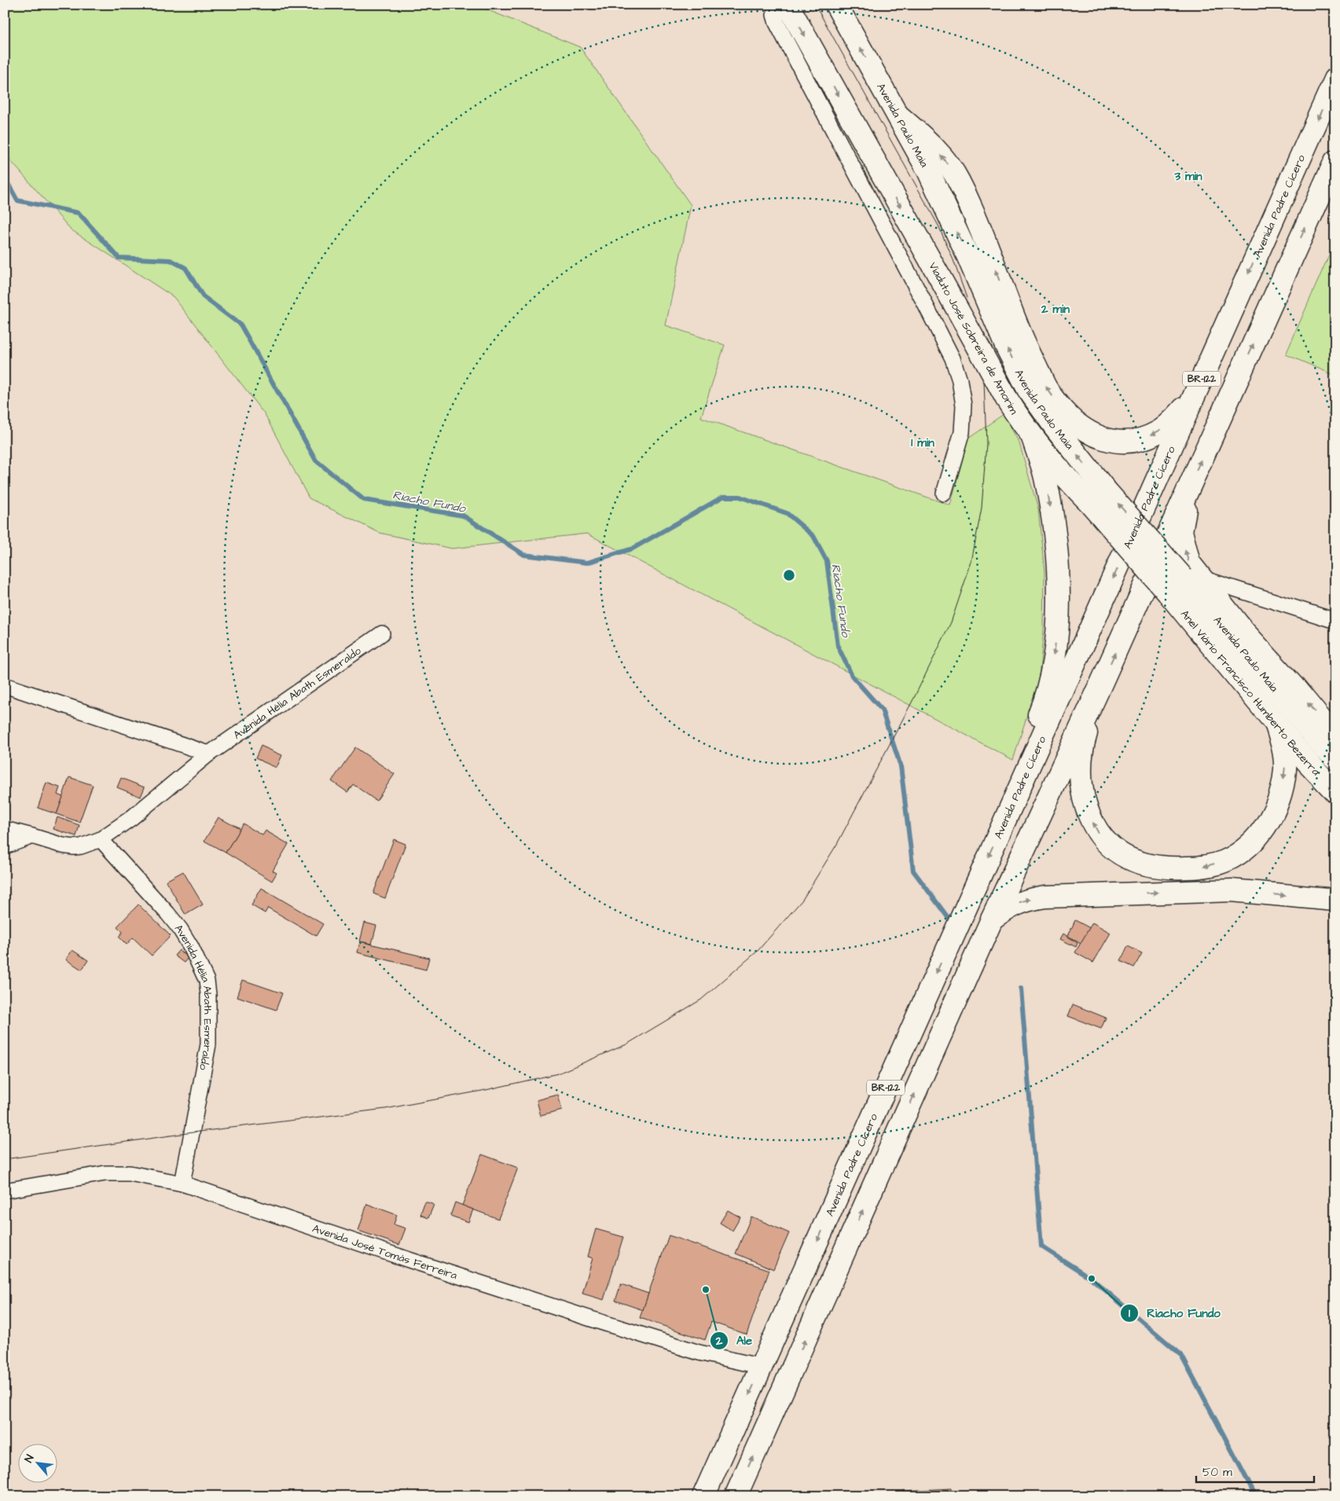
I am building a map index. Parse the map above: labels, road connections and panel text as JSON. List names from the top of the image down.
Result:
{
  "streets": {
    "main road": [
      "Avenida Paulo Maia",
      "Avenida Padre Cícero",
      "Viaduto José Sobreira de Amorim",
      "BR-122",
      "Anel Viário Francisco Humberto Bezerra"
    ],
    "street": ["Avenida Hélia Abath Esmeraldo", "Avenida José Tomás Ferreira"]
  },
  "crossings": [
    ["Avenida Paulo Maia", "Viaduto José Sobreira de Amorim"],
    ["Avenida Padre Cícero", "Avenida José Tomás Ferreira"],
    ["Viaduto José Sobreira de Amorim", "Anel Viário Francisco Humberto Bezerra"],
    ["Avenida Hélia Abath Esmeraldo", "Avenida José Tomás Ferreira"]
  ],
  "one_way": ["Avenida Paulo Maia", "Viaduto José Sobreira de Amorim"],
  "water": ["Riacho Fundo"],
  "places": ["Riacho Fundo", "Ale"],
  "scale_bar": "50 m",
  "north": "top left",
  "rings": ["3 min", "2 min", "1 min"]
}
